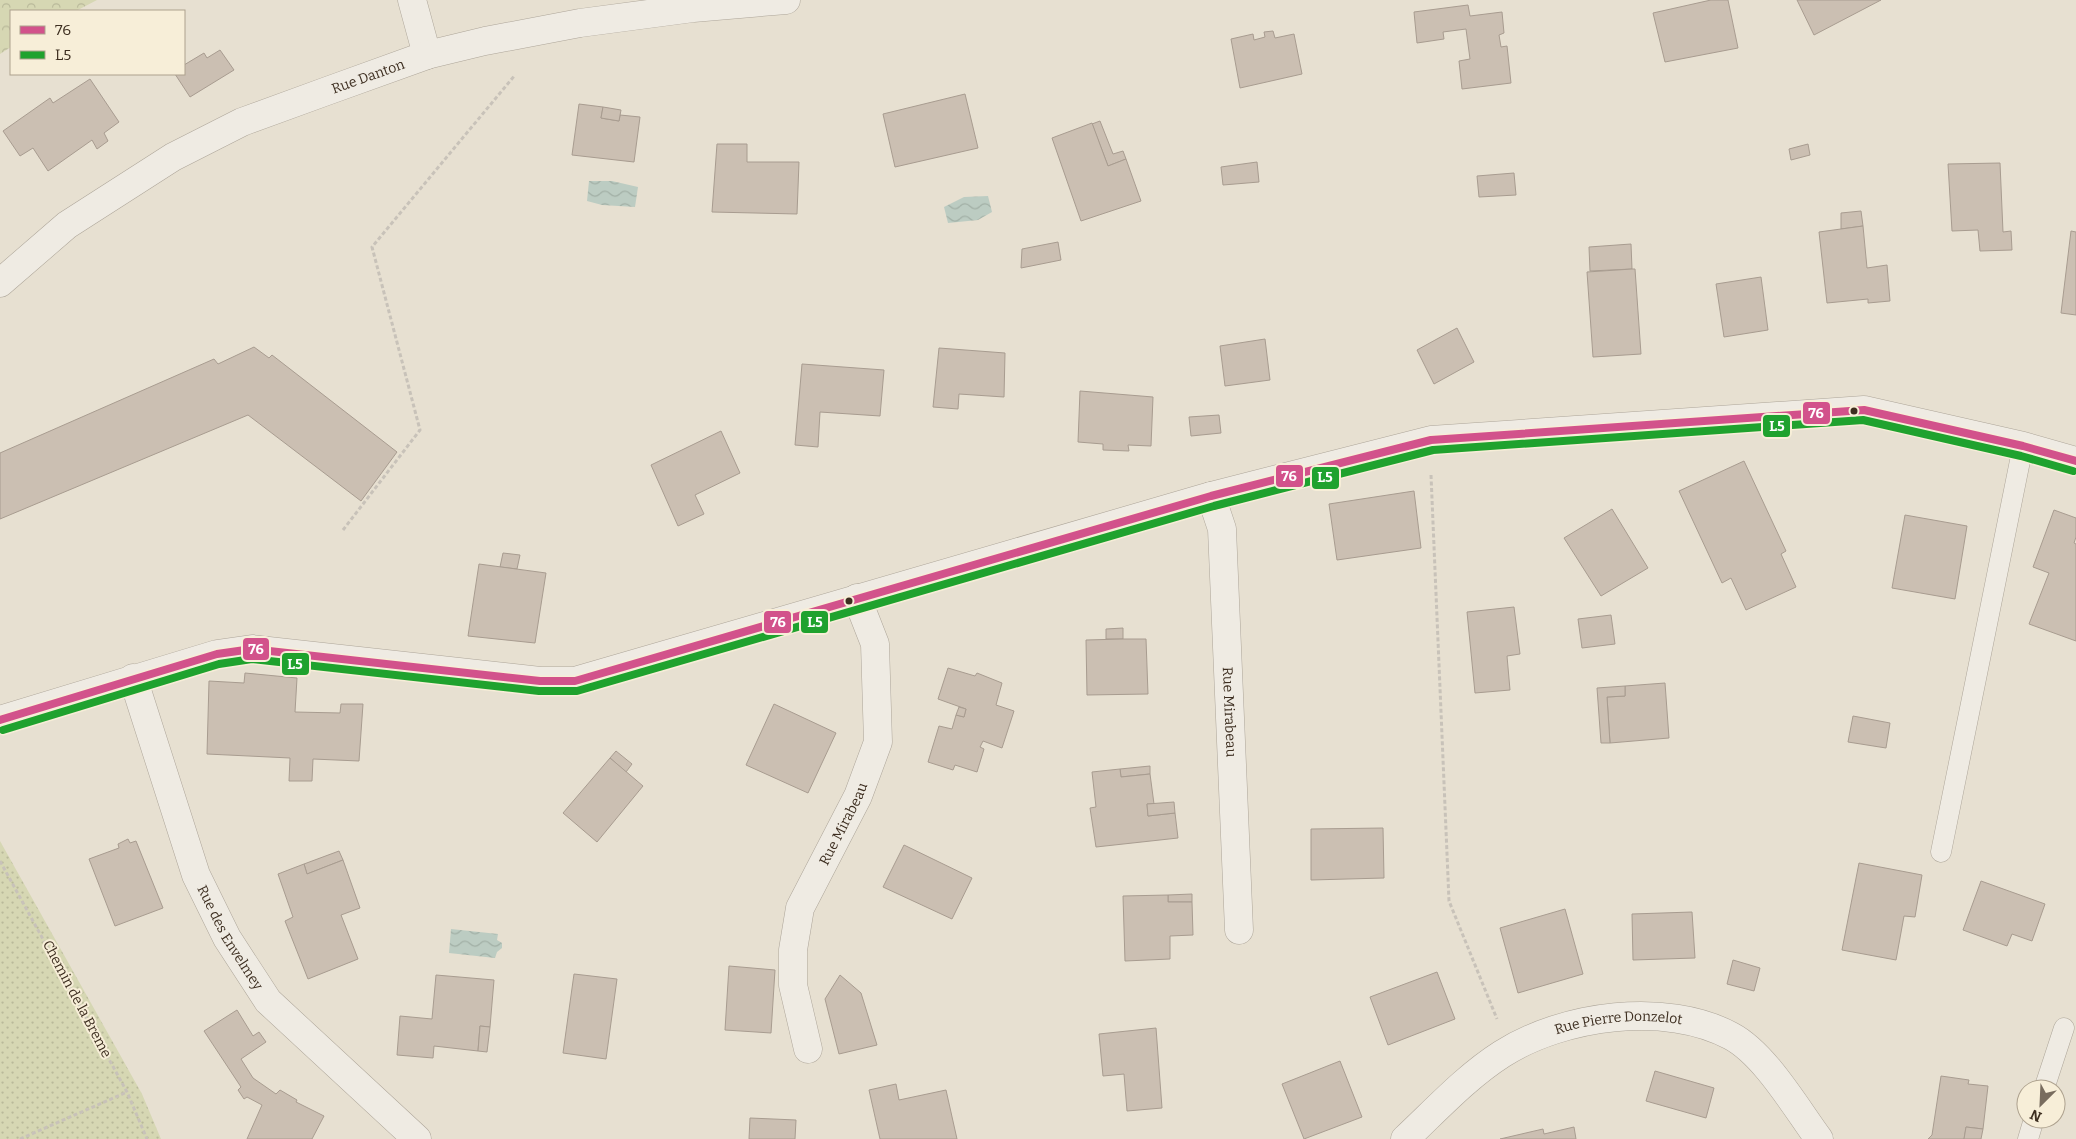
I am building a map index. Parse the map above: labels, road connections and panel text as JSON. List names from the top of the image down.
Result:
{
  "streets": {
    "street": [
      "Rue Danton",
      "Rue Mirabeau",
      "Rue des Envelmey",
      "Rue Pierre Donzelot"
    ],
    "path": ["Chemin de la Breme"]
  },
  "lines": ["transit line 76", "transit line L5"],
  "legend": ["76", "L5"],
  "north": "bottom left"
}
